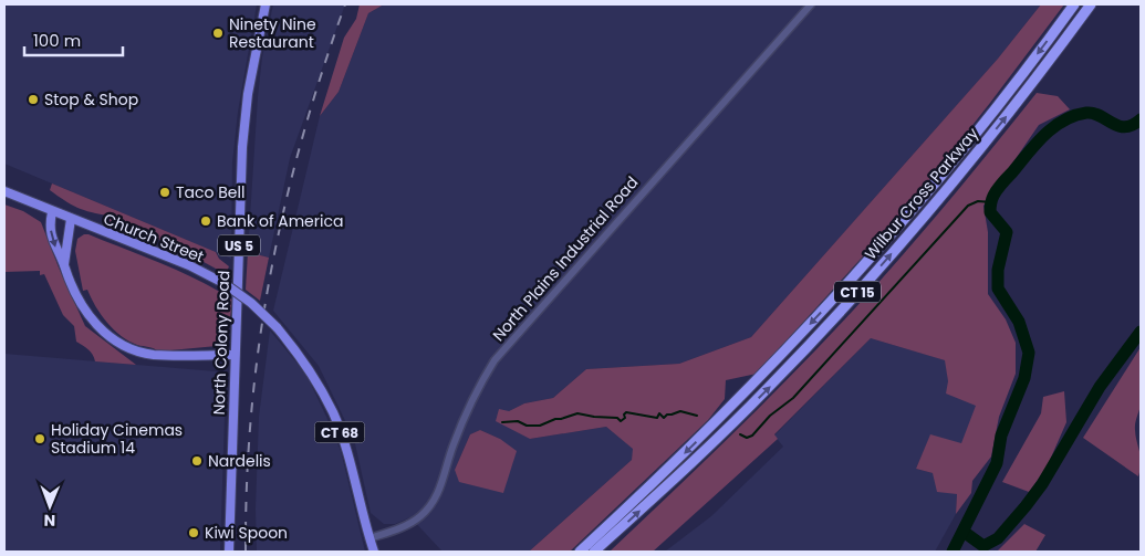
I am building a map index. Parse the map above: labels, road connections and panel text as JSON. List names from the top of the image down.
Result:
{
  "streets": {
    "highway": ["Wilbur Cross Parkway", "CT 15"],
    "main road": [
      "Church Street",
      "US 5",
      "North Colony Road",
      "CT 68"
    ],
    "street": ["North Plains Industrial Road"]
  },
  "crossings": [
    ["Church Street", "North Plains Industrial Road"],
    ["Church Street", "CT 68"]
  ],
  "places": [
    "Ninety Nine Restaurant",
    "Stop & Shop",
    "Taco Bell",
    "Bank of America",
    "Holiday Cinemas Stadium 14",
    "Nardelis",
    "Kiwi Spoon"
  ],
  "scale_bar": "100 m",
  "north": "bottom"
}
